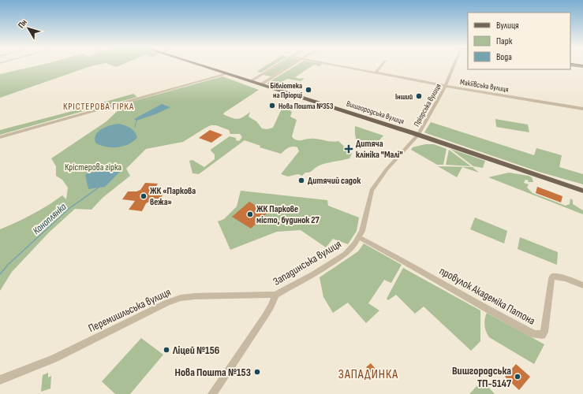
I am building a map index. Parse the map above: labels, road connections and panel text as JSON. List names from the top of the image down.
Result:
{
  "streets": {
    "main road": ["Вишгородська вулиця"],
    "street": [
      "Макіївська вулиця",
      "Пріорська вулиця",
      "Западинська вулиця",
      "провулок Академіка Патона",
      "Перемишльська вулиця"
    ]
  },
  "crossings": [
    ["Макіївська вулиця", "Пріорська вулиця"],
    ["Пріорська вулиця", "Вишгородська вулиця"],
    ["Пріорська вулиця", "Западинська вулиця"],
    ["Вишгородська вулиця", "Западинська вулиця"],
    ["Западинська вулиця", "провулок Академіка Патона"],
    ["Западинська вулиця", "Перемишльська вулиця"]
  ],
  "districts": ["КРІСТЕРОВА ГІРКА", "ЗАПАДИНКА"],
  "water": ["Коноплянка"],
  "parks": ["Крістерова гірка"],
  "places": {
    "other": [
      "Бібліотека на Пріорці",
      "Інший",
      "Нова Пошта №353",
      "Дитячий садок",
      "ЖК «Паркова вежа»",
      "ЖК Паркове місто, будинок 27",
      "Ліцей №156",
      "Нова Пошта №153",
      "Вишгородська ТП-5147"
    ],
    "health": ["Дитяча клініка \"Малі\""]
  },
  "legend": ["Вулиця", "Парк", "Вода"],
  "north": "top left"
}
